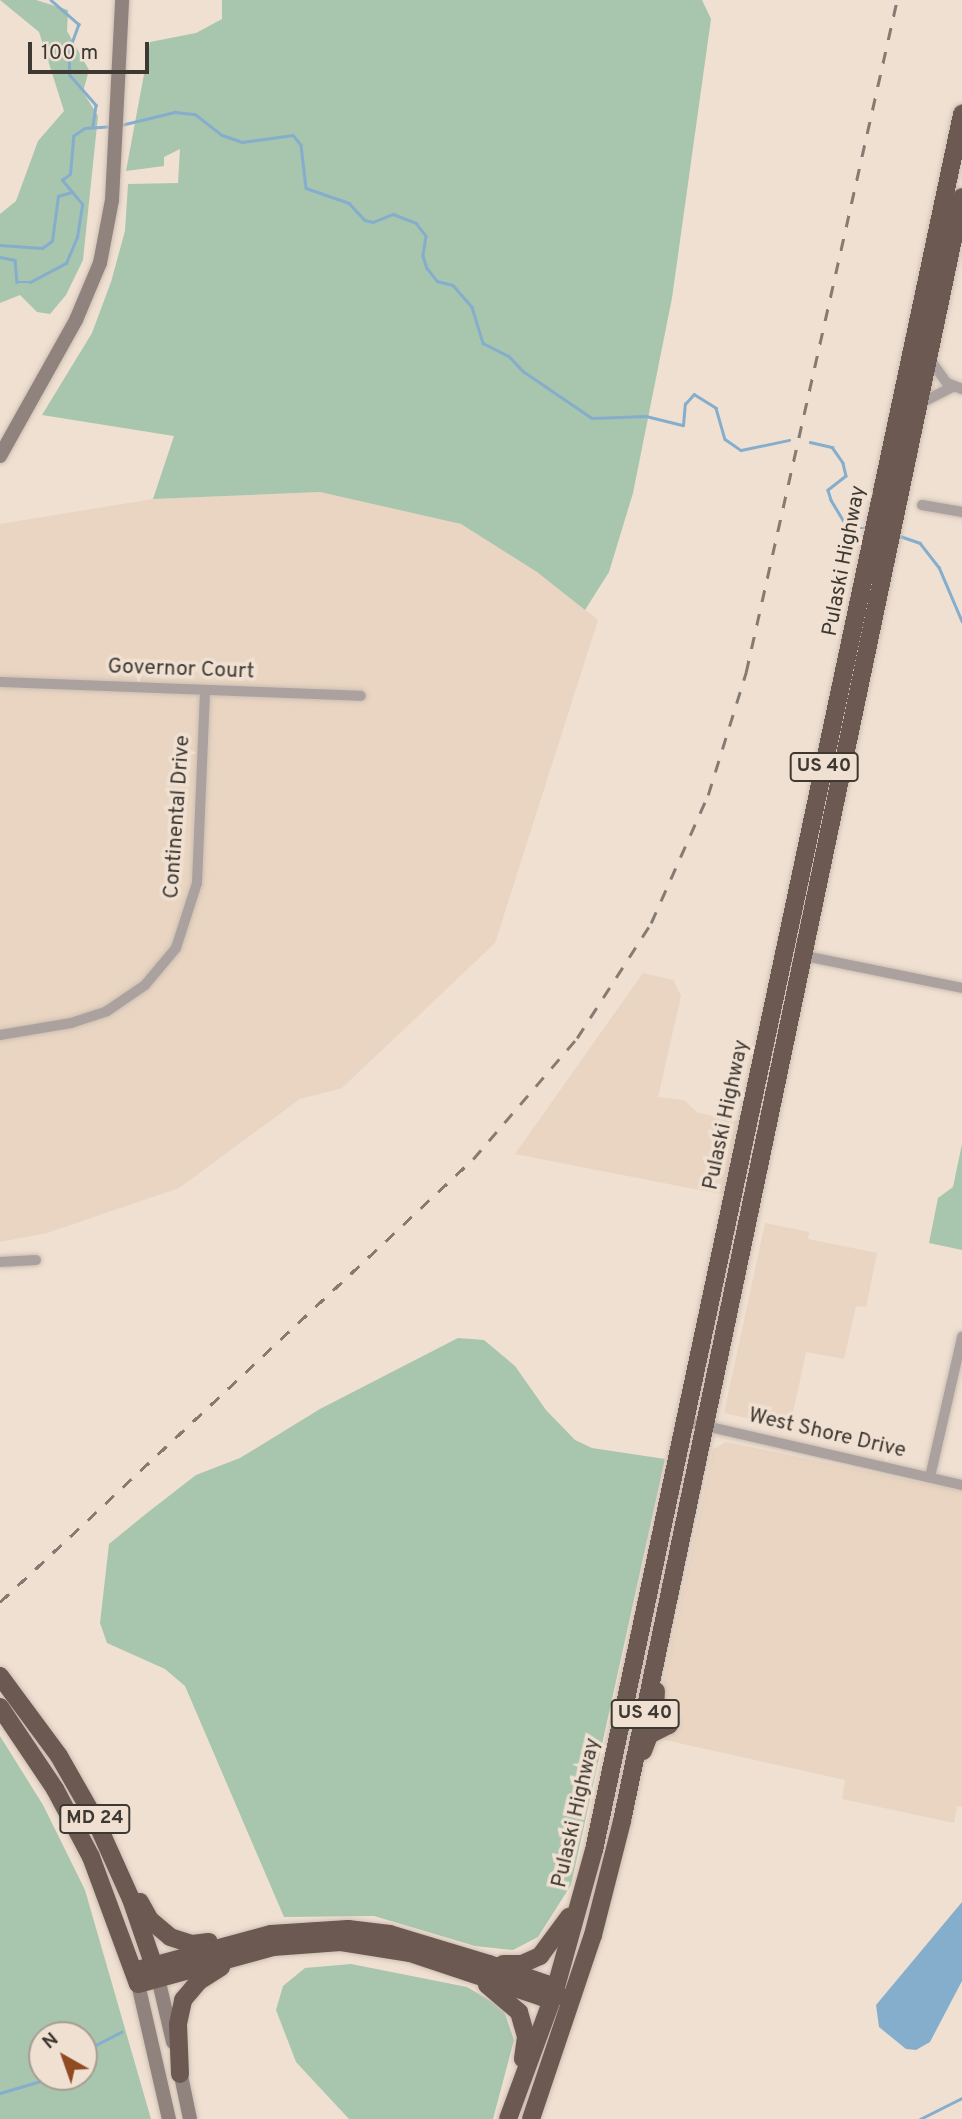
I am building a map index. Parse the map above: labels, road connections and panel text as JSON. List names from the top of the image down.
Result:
{
  "streets": {
    "highway": ["Pulaski Highway", "US 40", "MD 24"],
    "street": ["Governor Court", "Continental Drive", "West Shore Drive"]
  },
  "crossings": [
    ["Pulaski Highway", "West Shore Drive"],
    ["Governor Court", "Continental Drive"]
  ],
  "scale_bar": "100 m",
  "north": "top left"
}
